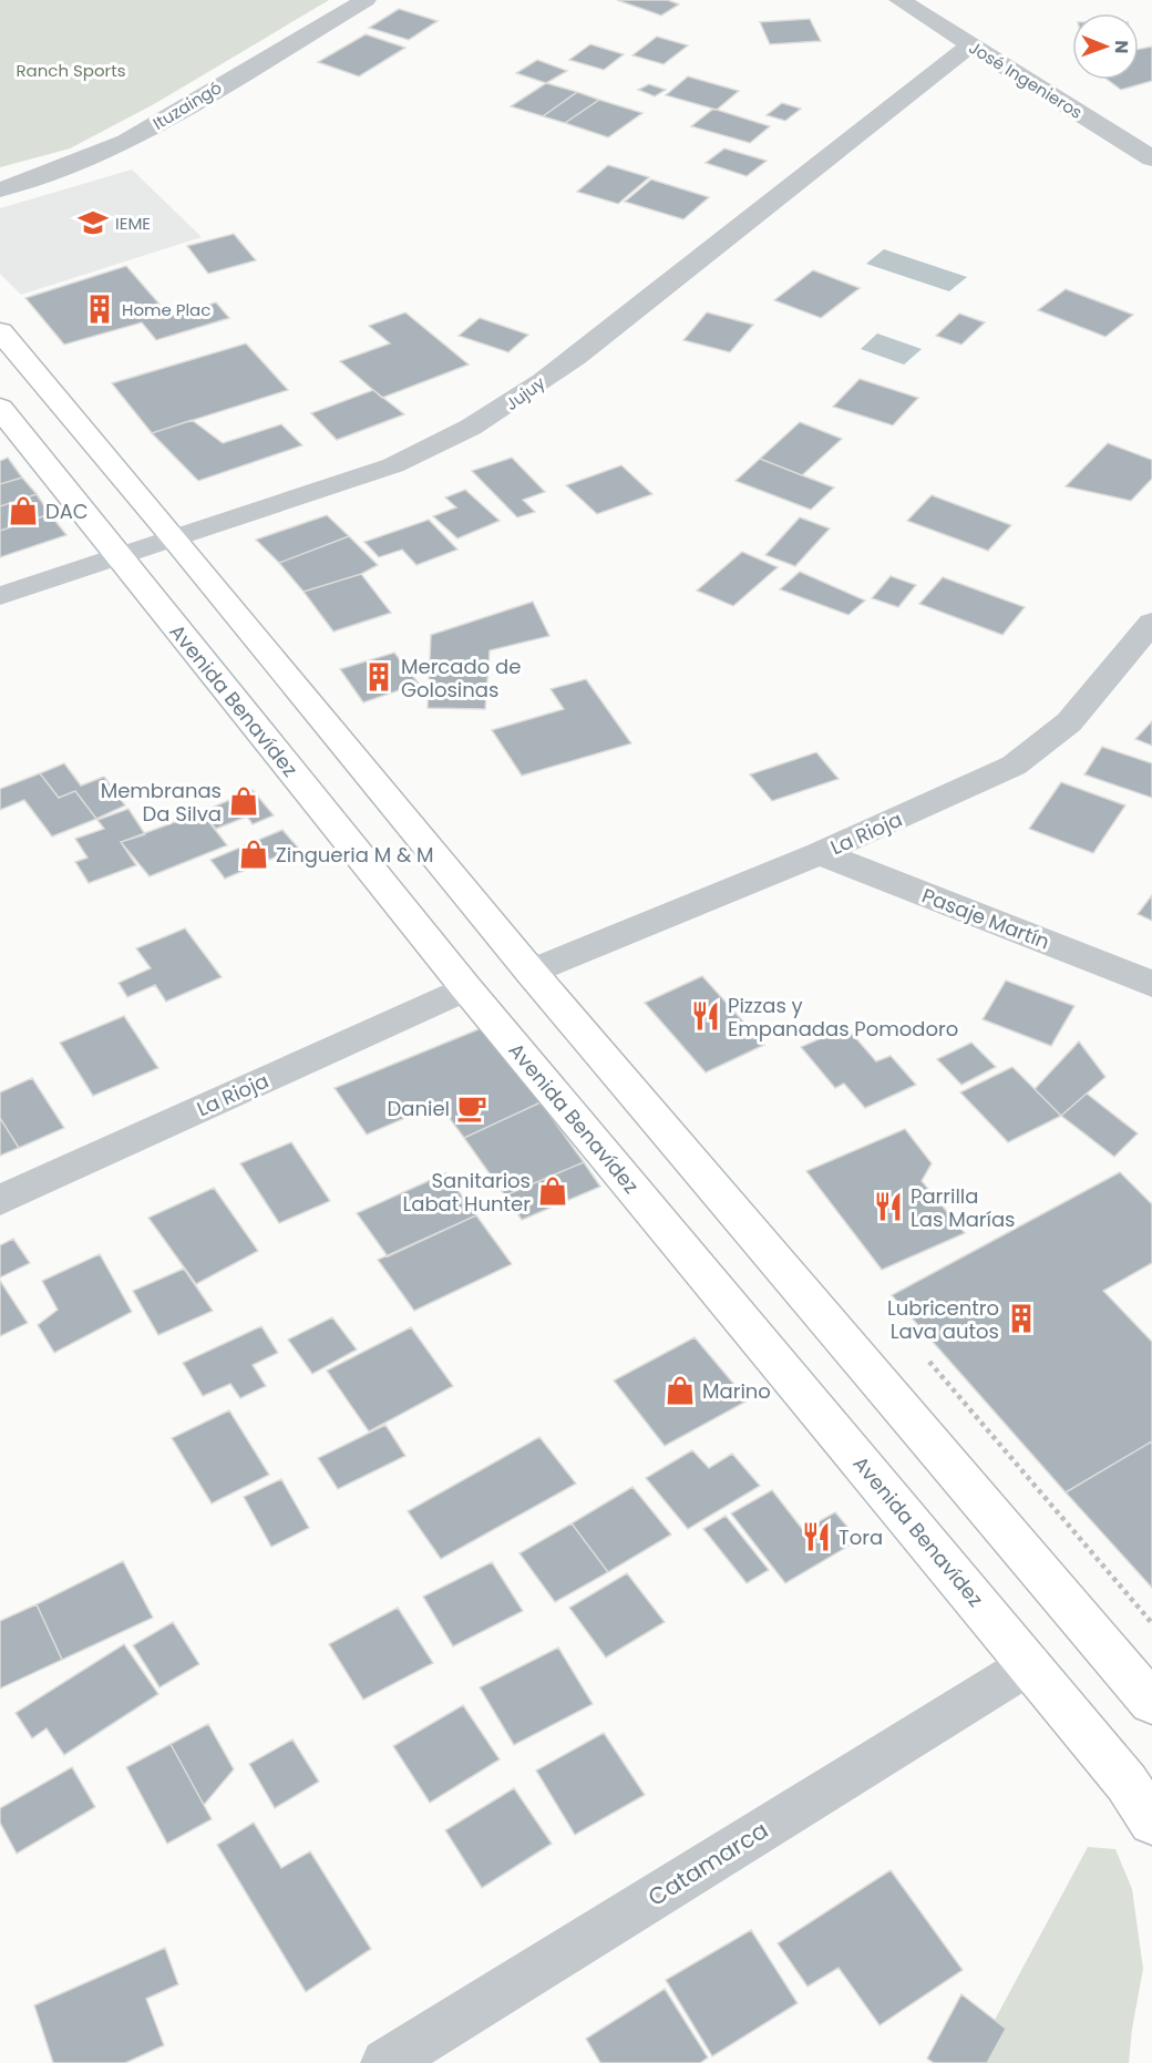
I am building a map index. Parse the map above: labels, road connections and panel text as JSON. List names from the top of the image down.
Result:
{
  "streets": {
    "main road": ["Avenida Benavídez"],
    "street": [
      "José Ingenieros",
      "Ituzaingó",
      "Jujuy",
      "La Rioja",
      "Pasaje Martín",
      "Catamarca"
    ]
  },
  "crossings": [
    ["José Ingenieros", "Jujuy"],
    ["Jujuy", "Avenida Benavídez"],
    ["Avenida Benavídez", "La Rioja"],
    ["Avenida Benavídez", "Catamarca"],
    ["La Rioja", "Pasaje Martín"]
  ],
  "parks": ["Ranch Sports"],
  "places": {
    "school or university": ["IEME"],
    "building": ["Home Plac", "Mercado de Golosinas", "Lubricentro Lava autos"],
    "shop": [
      "DAC",
      "Membranas Da Silva",
      "Zingueria M & M",
      "Sanitarios Labat Hunter",
      "Marino"
    ],
    "restaurant": ["Pizzas y Empanadas Pomodoro", "Parrilla Las Marías", "Tora"],
    "cafe": ["Daniel"]
  },
  "north": "right"
}
